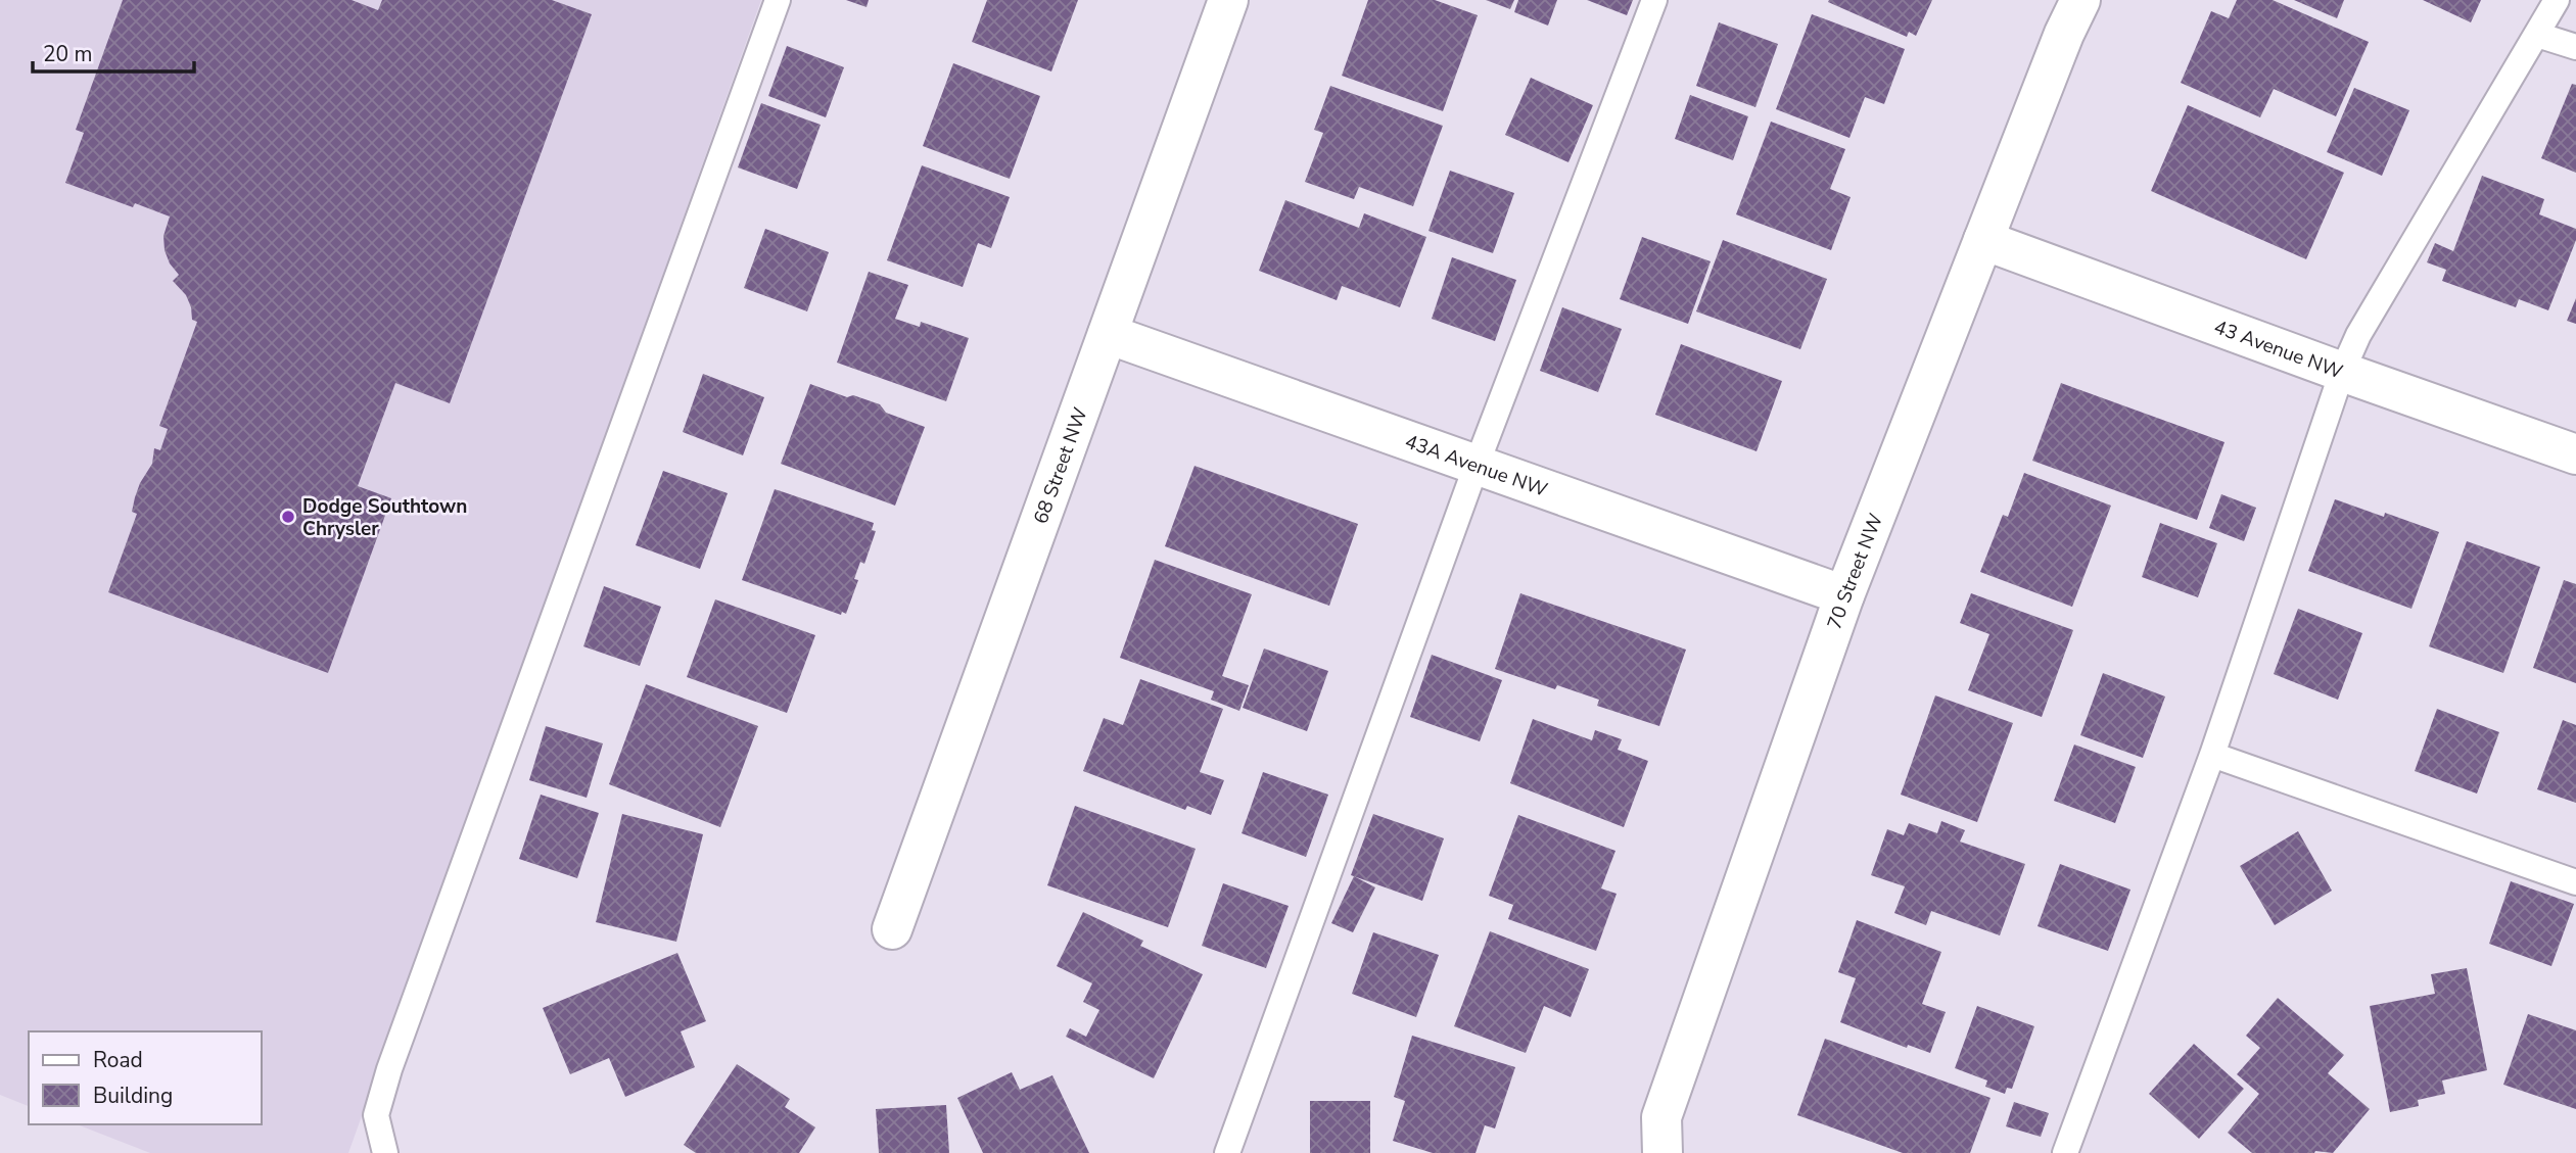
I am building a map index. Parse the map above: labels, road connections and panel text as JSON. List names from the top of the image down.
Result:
{
  "streets": {
    "street": [
      "43 Avenue NW",
      "68 Street NW",
      "43A Avenue NW",
      "70 Street NW"
    ]
  },
  "crossings": [
    ["43 Avenue NW", "70 Street NW"],
    ["68 Street NW", "43A Avenue NW"],
    ["43A Avenue NW", "70 Street NW"]
  ],
  "places": ["Dodge Southtown Chrysler"],
  "legend": ["Road", "Building"],
  "scale_bar": "20 m"
}
